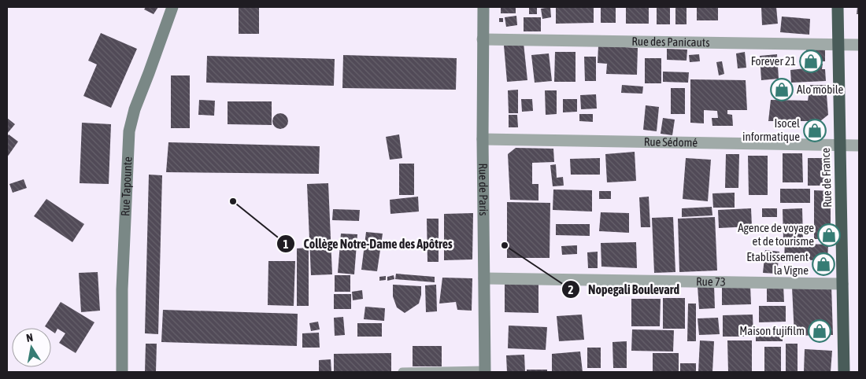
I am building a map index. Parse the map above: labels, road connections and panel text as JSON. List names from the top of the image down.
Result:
{
  "streets": {
    "highway": ["Rue de France"],
    "street": [
      "Rue des Panicauts",
      "Rue Sédomé",
      "Rue Tapounte",
      "Rue de Paris",
      "Rue 73"
    ]
  },
  "crossings": [
    ["Rue des Panicauts", "Rue de France"],
    ["Rue des Panicauts", "Rue de Paris"],
    ["Rue Sédomé", "Rue de France"],
    ["Rue Sédomé", "Rue de Paris"],
    ["Rue de France", "Rue 73"],
    ["Rue de Paris", "Rue 73"]
  ],
  "places": {
    "shop": [
      "Forever 21",
      "Alo mobile",
      "Isocel informatique",
      "Agence de voyage et de tourisme",
      "Etablissement la Vigne",
      "Maison fujifilm"
    ],
    "other": ["Collège Notre-Dame des Apôtres", "Nopegali Boulevard"]
  },
  "north": "top"
}
